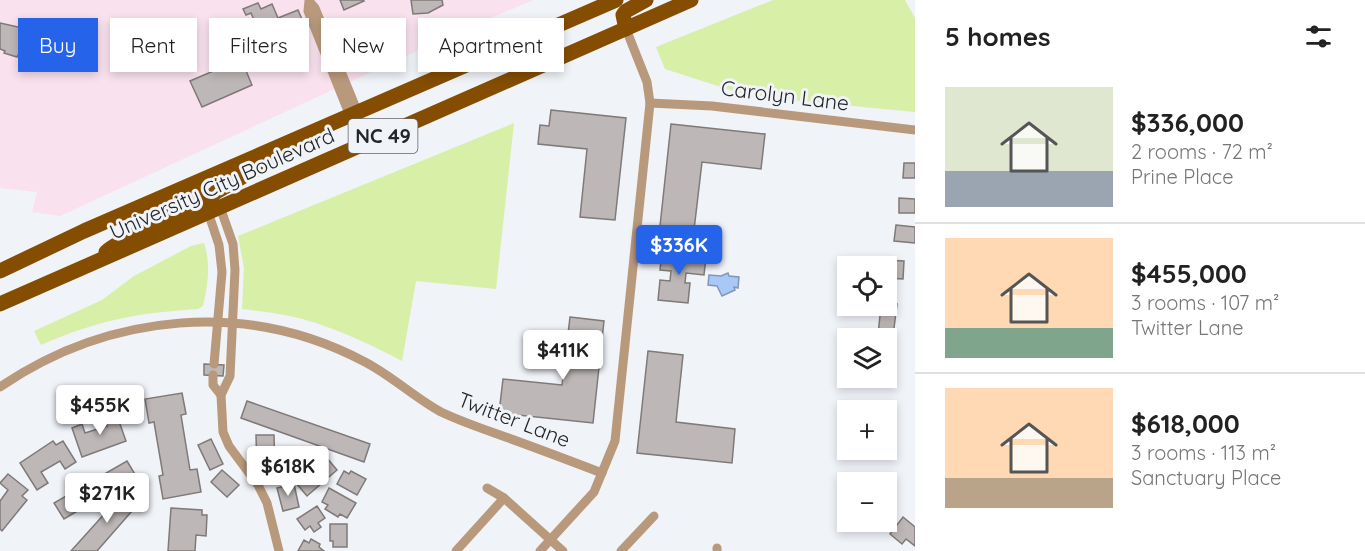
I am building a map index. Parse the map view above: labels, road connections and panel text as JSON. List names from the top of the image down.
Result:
{
  "streets": {
    "main road": ["NC 49", "University City Boulevard"],
    "street": ["Carolyn Lane", "Twitter Lane"]
  },
  "page": {
    "heading": "5 homes",
    "chip": [
      "Buy",
      "Rent",
      "Filters",
      "New",
      "Apartment"
    ],
    "list": [
      {
        "name": "$336,000",
        "note": "2 rooms · 72 m² · Prine Place"
      },
      {
        "name": "$455,000",
        "note": "3 rooms · 107 m² · Twitter Lane"
      },
      {
        "name": "$618,000",
        "note": "3 rooms · 113 m² · Sanctuary Place"
      }
    ],
    "price": [
      "$336K",
      "$411K",
      "$455K",
      "$618K",
      "$271K"
    ],
    "map_buttons": ["+", "−"]
  }
}
